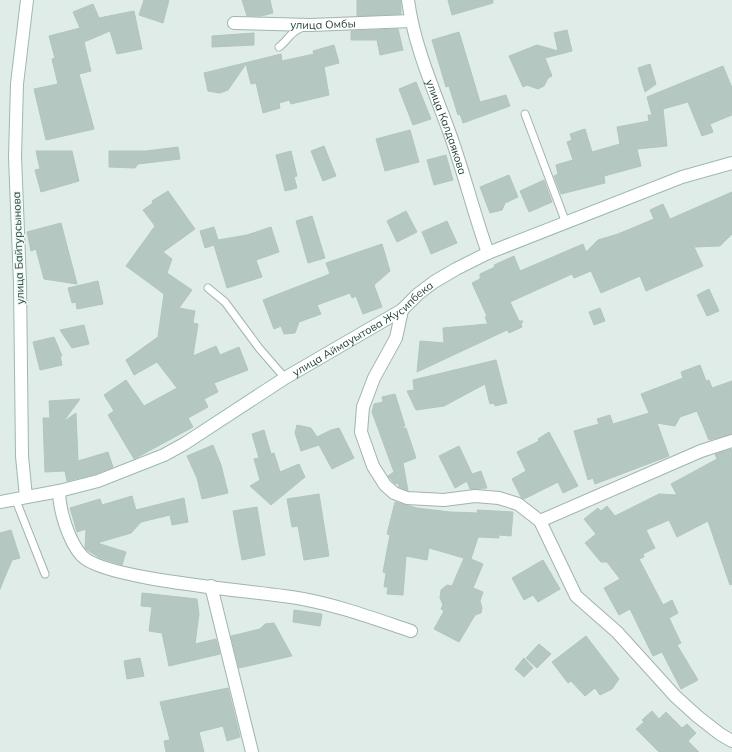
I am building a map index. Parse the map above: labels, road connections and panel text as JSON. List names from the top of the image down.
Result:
{
  "streets": {
    "street": [
      "улица Омбы",
      "улица Калдаякова",
      "улица Байтурсынова",
      "улица Аймауытова Жусипбека"
    ]
  },
  "crossings": [
    ["улица Омбы", "улица Калдаякова"],
    ["улица Калдаякова", "улица Аймауытова Жусипбека"],
    ["улица Байтурсынова", "улица Аймауытова Жусипбека"]
  ]
}
